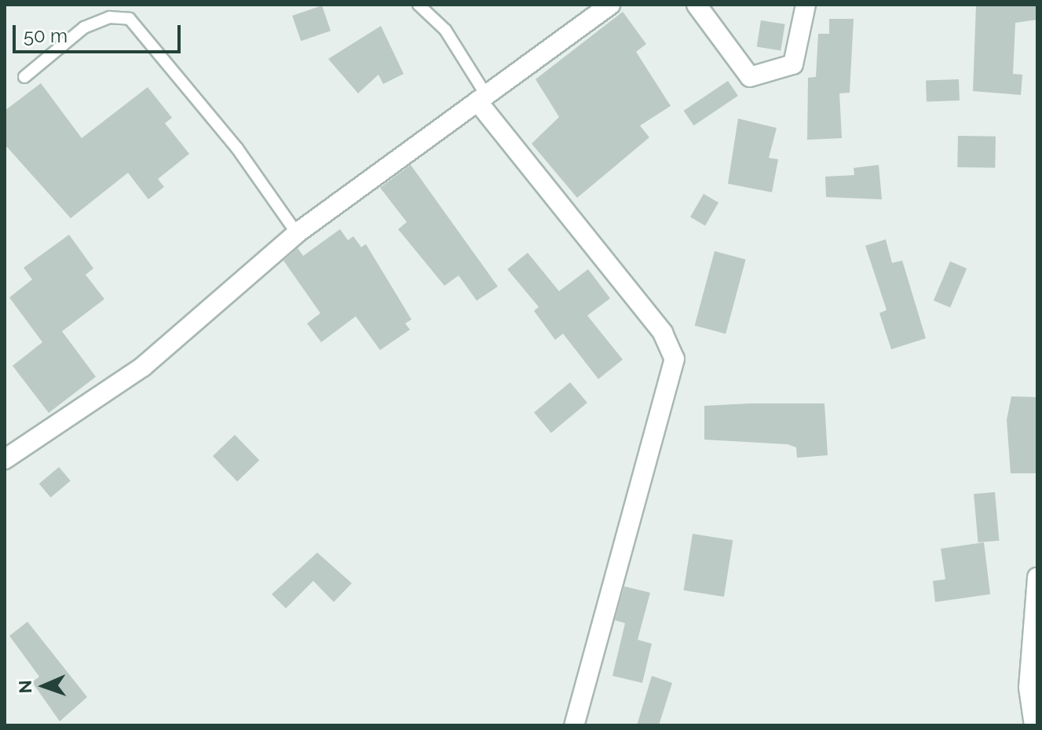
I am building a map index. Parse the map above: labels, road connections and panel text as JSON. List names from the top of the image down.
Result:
{
  "scale_bar": "50 m",
  "north": "left"
}
